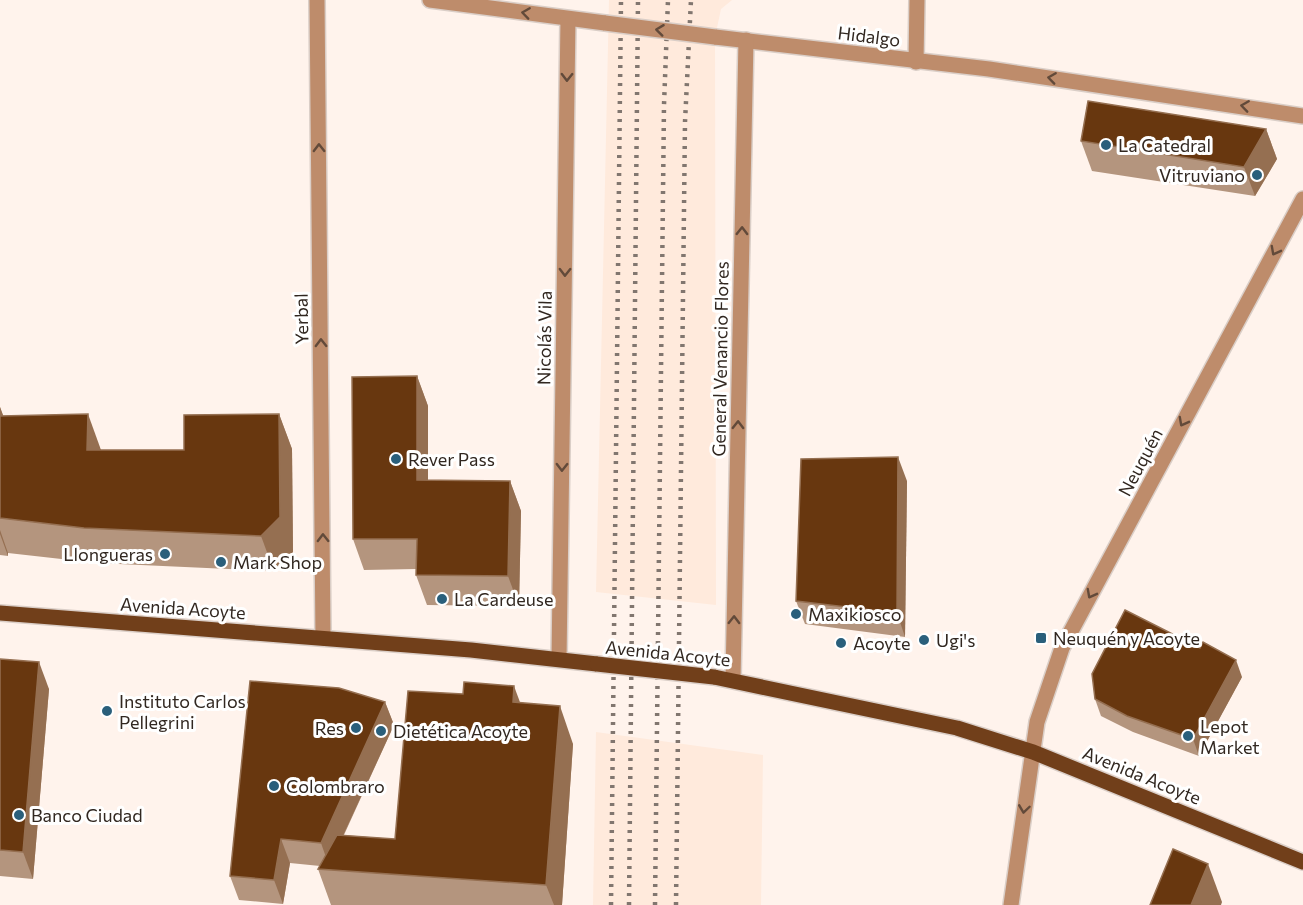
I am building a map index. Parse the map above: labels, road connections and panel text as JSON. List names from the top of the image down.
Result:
{
  "streets": {
    "main road": ["Avenida Acoyte"],
    "street": [
      "Hidalgo",
      "Yerbal",
      "Nicolás Vila",
      "General Venancio Flores",
      "Neuquén"
    ]
  },
  "crossings": [
    ["Hidalgo", "Nicolás Vila"],
    ["Hidalgo", "General Venancio Flores"],
    ["Yerbal", "Avenida Acoyte"],
    ["Nicolás Vila", "Avenida Acoyte"],
    ["General Venancio Flores", "Avenida Acoyte"],
    ["Neuquén", "Avenida Acoyte"]
  ],
  "one_way": [
    "Hidalgo",
    "Yerbal",
    "Nicolás Vila",
    "General Venancio Flores",
    "Neuquén"
  ],
  "places": {
    "other": [
      "La Catedral",
      "Vitruviano",
      "Rever Pass",
      "Llongueras",
      "Mark Shop",
      "La Cardeuse",
      "Maxikiosco",
      "Ugi's",
      "Acoyte",
      "Instituto Carlos Pellegrini",
      "Res",
      "Dietética Acoyte",
      "Lepot Market",
      "Colombraro",
      "Banco Ciudad"
    ],
    "transit": ["Neuquén y Acoyte"]
  }
}
